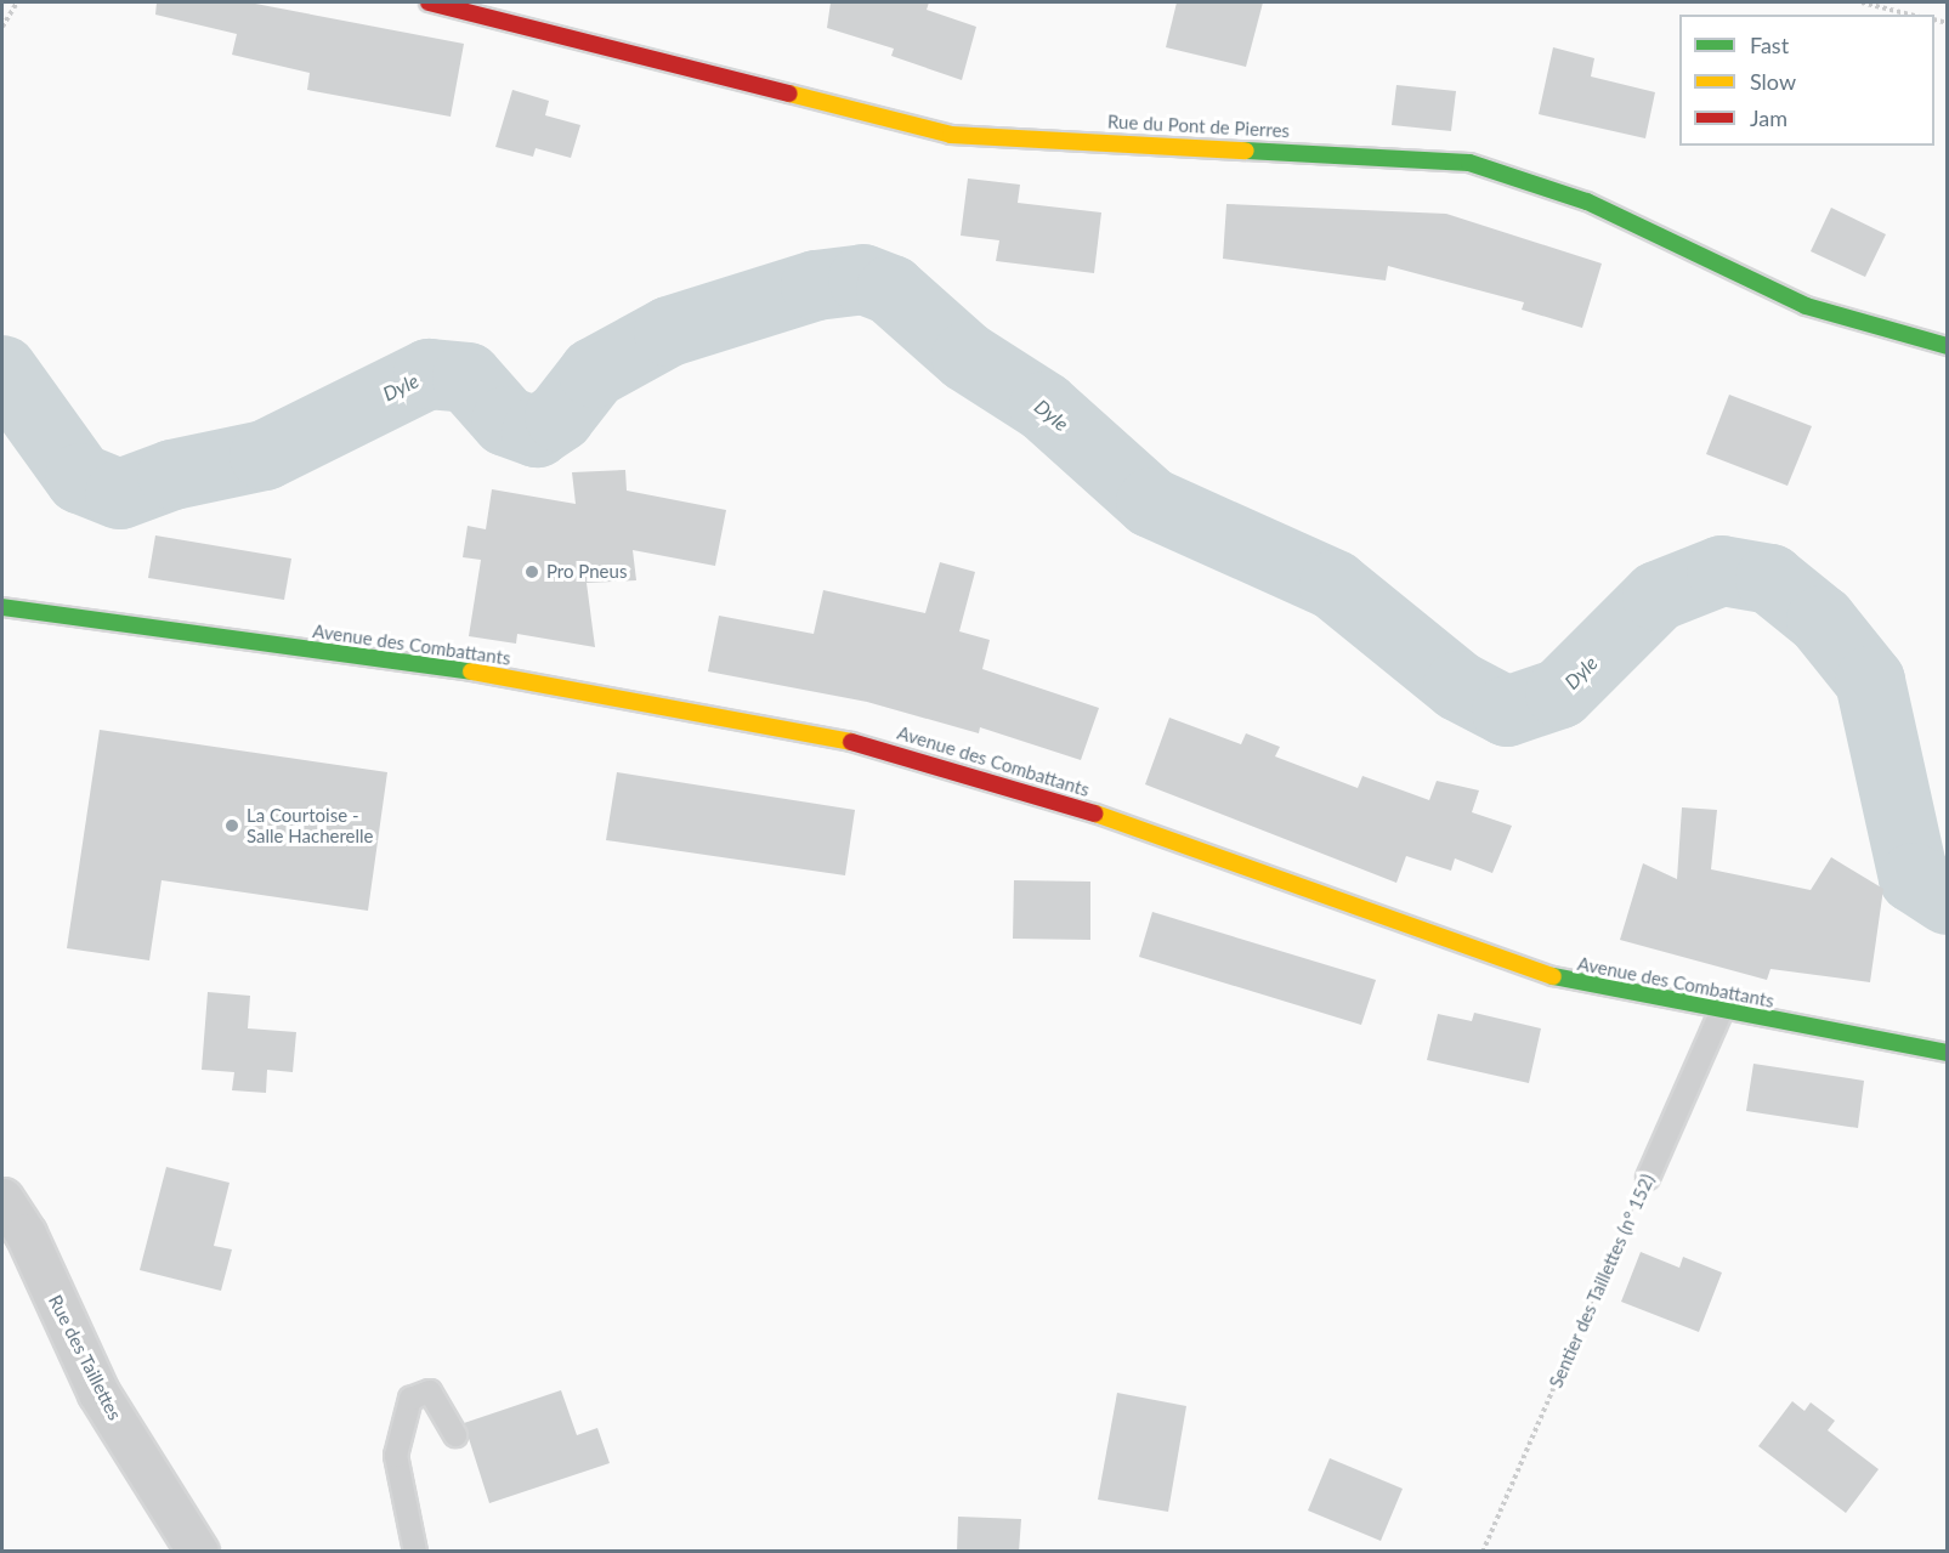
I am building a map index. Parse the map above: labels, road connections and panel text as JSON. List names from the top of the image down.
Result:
{
  "streets": {
    "main road": ["Rue du Pont de Pierres", "Avenue des Combattants"],
    "street": ["Rue des Taillettes"],
    "lane": ["Sentier des Taillettes (n° 152)"]
  },
  "crossings": [
    ["Avenue des Combattants", "Sentier des Taillettes (n° 152)"]
  ],
  "water": ["Dyle"],
  "places": ["Pro Pneus", "La Courtoise - Salle Hacherelle"],
  "legend": ["Fast", "Slow", "Jam"]
}
